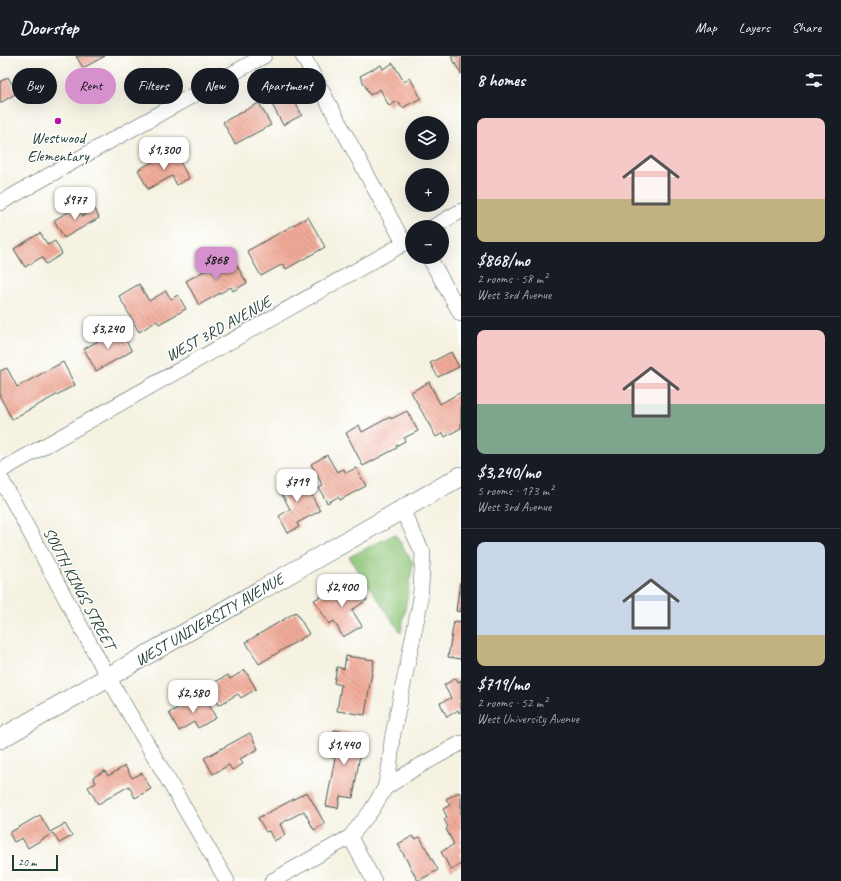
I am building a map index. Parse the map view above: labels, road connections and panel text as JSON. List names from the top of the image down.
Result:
{
  "streets": {
    "street": ["WEST 3RD AVENUE", "SOUTH KINGS STREET", "WEST UNIVERSITY AVENUE"]
  },
  "crossings": [
    ["SOUTH KINGS STREET", "WEST UNIVERSITY AVENUE"]
  ],
  "places": ["Westwood Elementary"],
  "scale_bar": "20 m",
  "page": {
    "header": "Doorstep",
    "nav": ["Map", "Layers", "Share"],
    "heading": "8 homes",
    "chip": [
      "Buy",
      "Rent",
      "Filters",
      "New",
      "Apartment"
    ],
    "list": [
      {
        "name": "$868/mo",
        "note": "2 rooms · 58 m² · West 3rd Avenue"
      },
      {
        "name": "$3,240/mo",
        "note": "5 rooms · 173 m² · West 3rd Avenue"
      },
      {
        "name": "$719/mo",
        "note": "2 rooms · 52 m² · West University Avenue"
      }
    ],
    "map_buttons": ["+", "−"],
    "price": [
      "$1,300",
      "$977",
      "$868",
      "$3,240",
      "$719",
      "$2,400",
      "$2,580",
      "$1,440"
    ],
    "scale": "20 m"
  }
}
